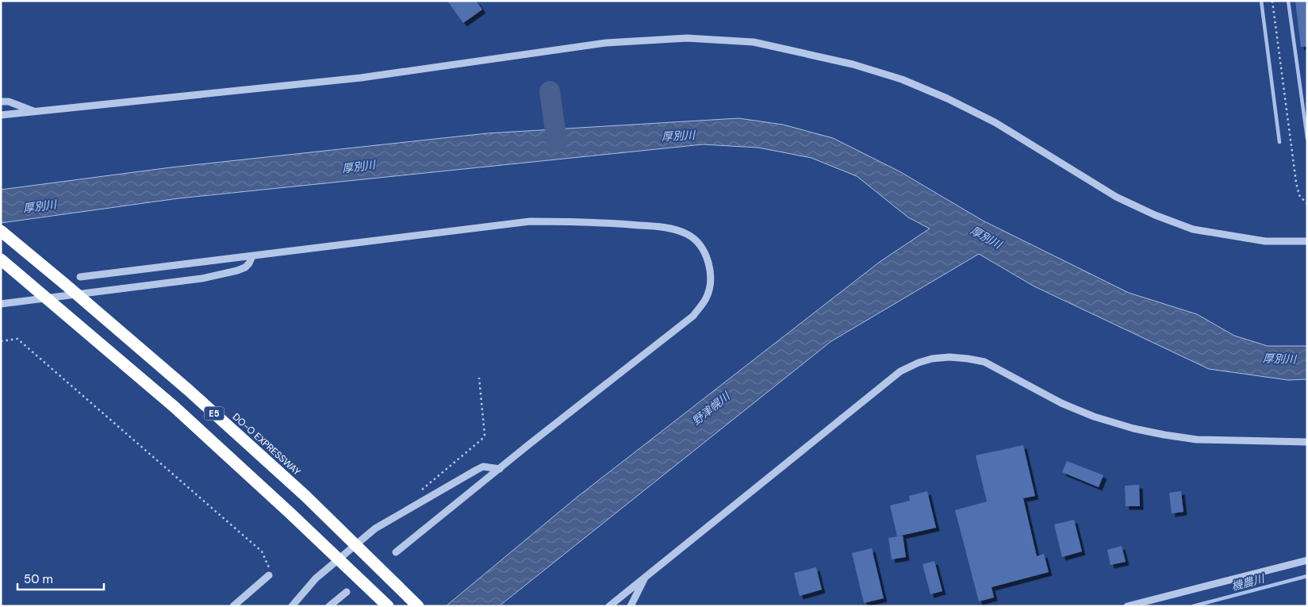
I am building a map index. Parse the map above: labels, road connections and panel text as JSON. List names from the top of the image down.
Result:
{
  "streets": {
    "highway": ["E5", "DO-O EXPRESSWAY"]
  },
  "water": ["厚別川", "野津幌川", "機農川"],
  "scale_bar": "50 m"
}
